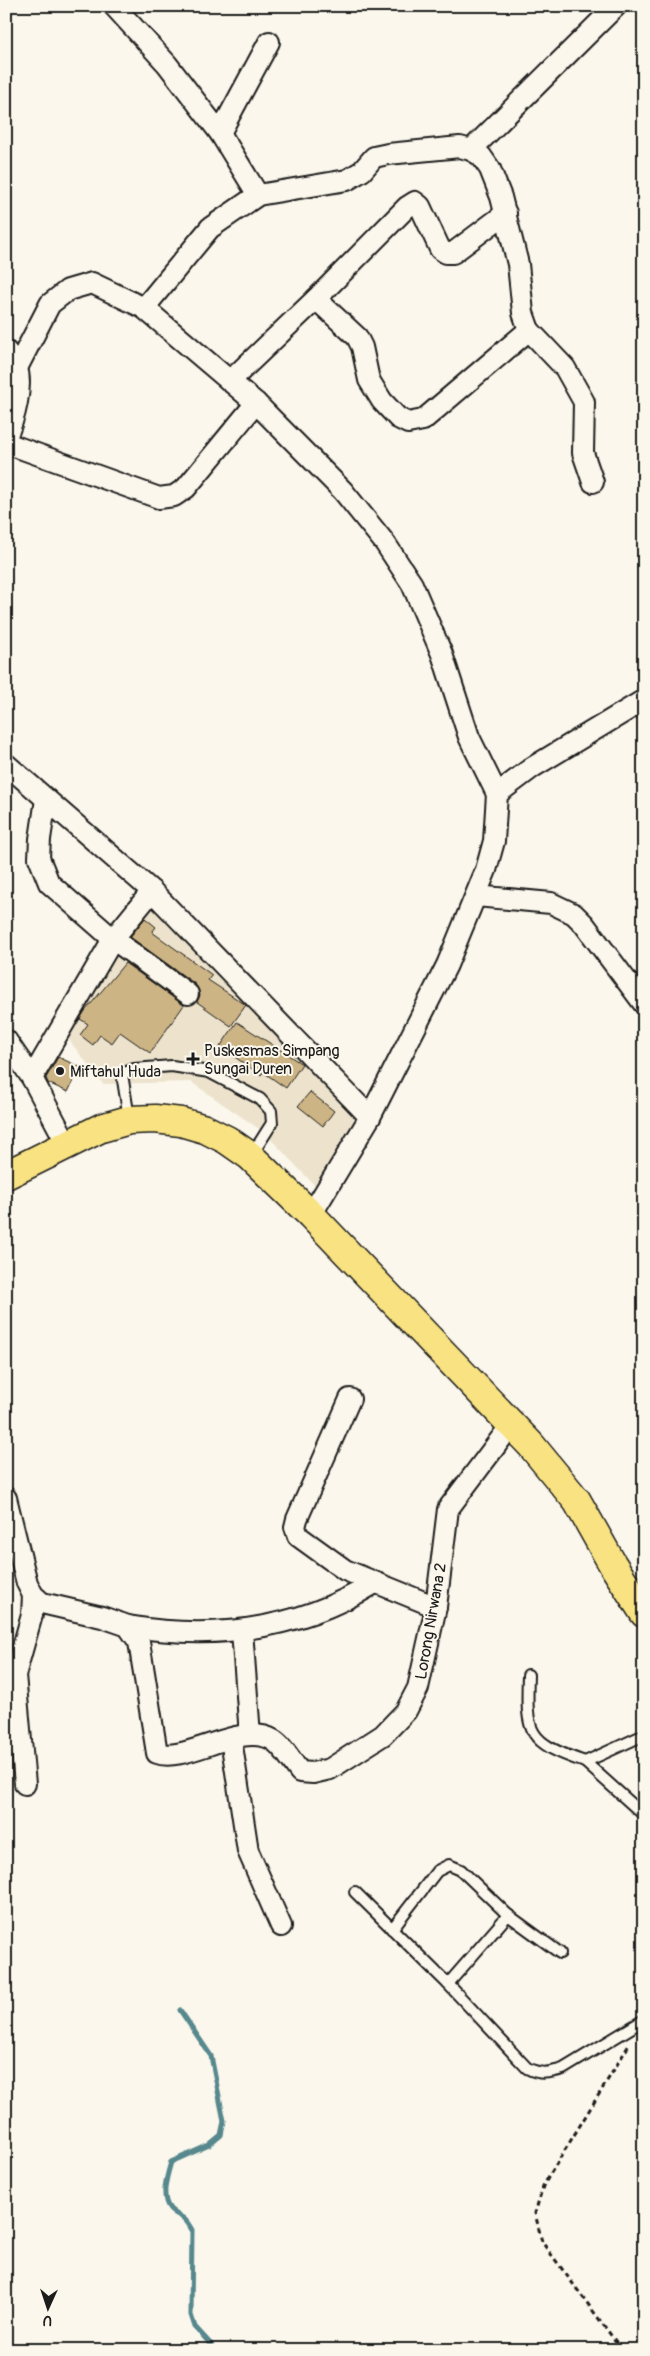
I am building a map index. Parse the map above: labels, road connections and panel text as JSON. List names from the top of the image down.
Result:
{
  "streets": {
    "street": ["Lorong Nirwana 2"]
  },
  "places": {
    "health": ["Puskesmas Simpang Sungai Duren"],
    "other": ["Miftahul Huda"]
  },
  "north": "bottom"
}
